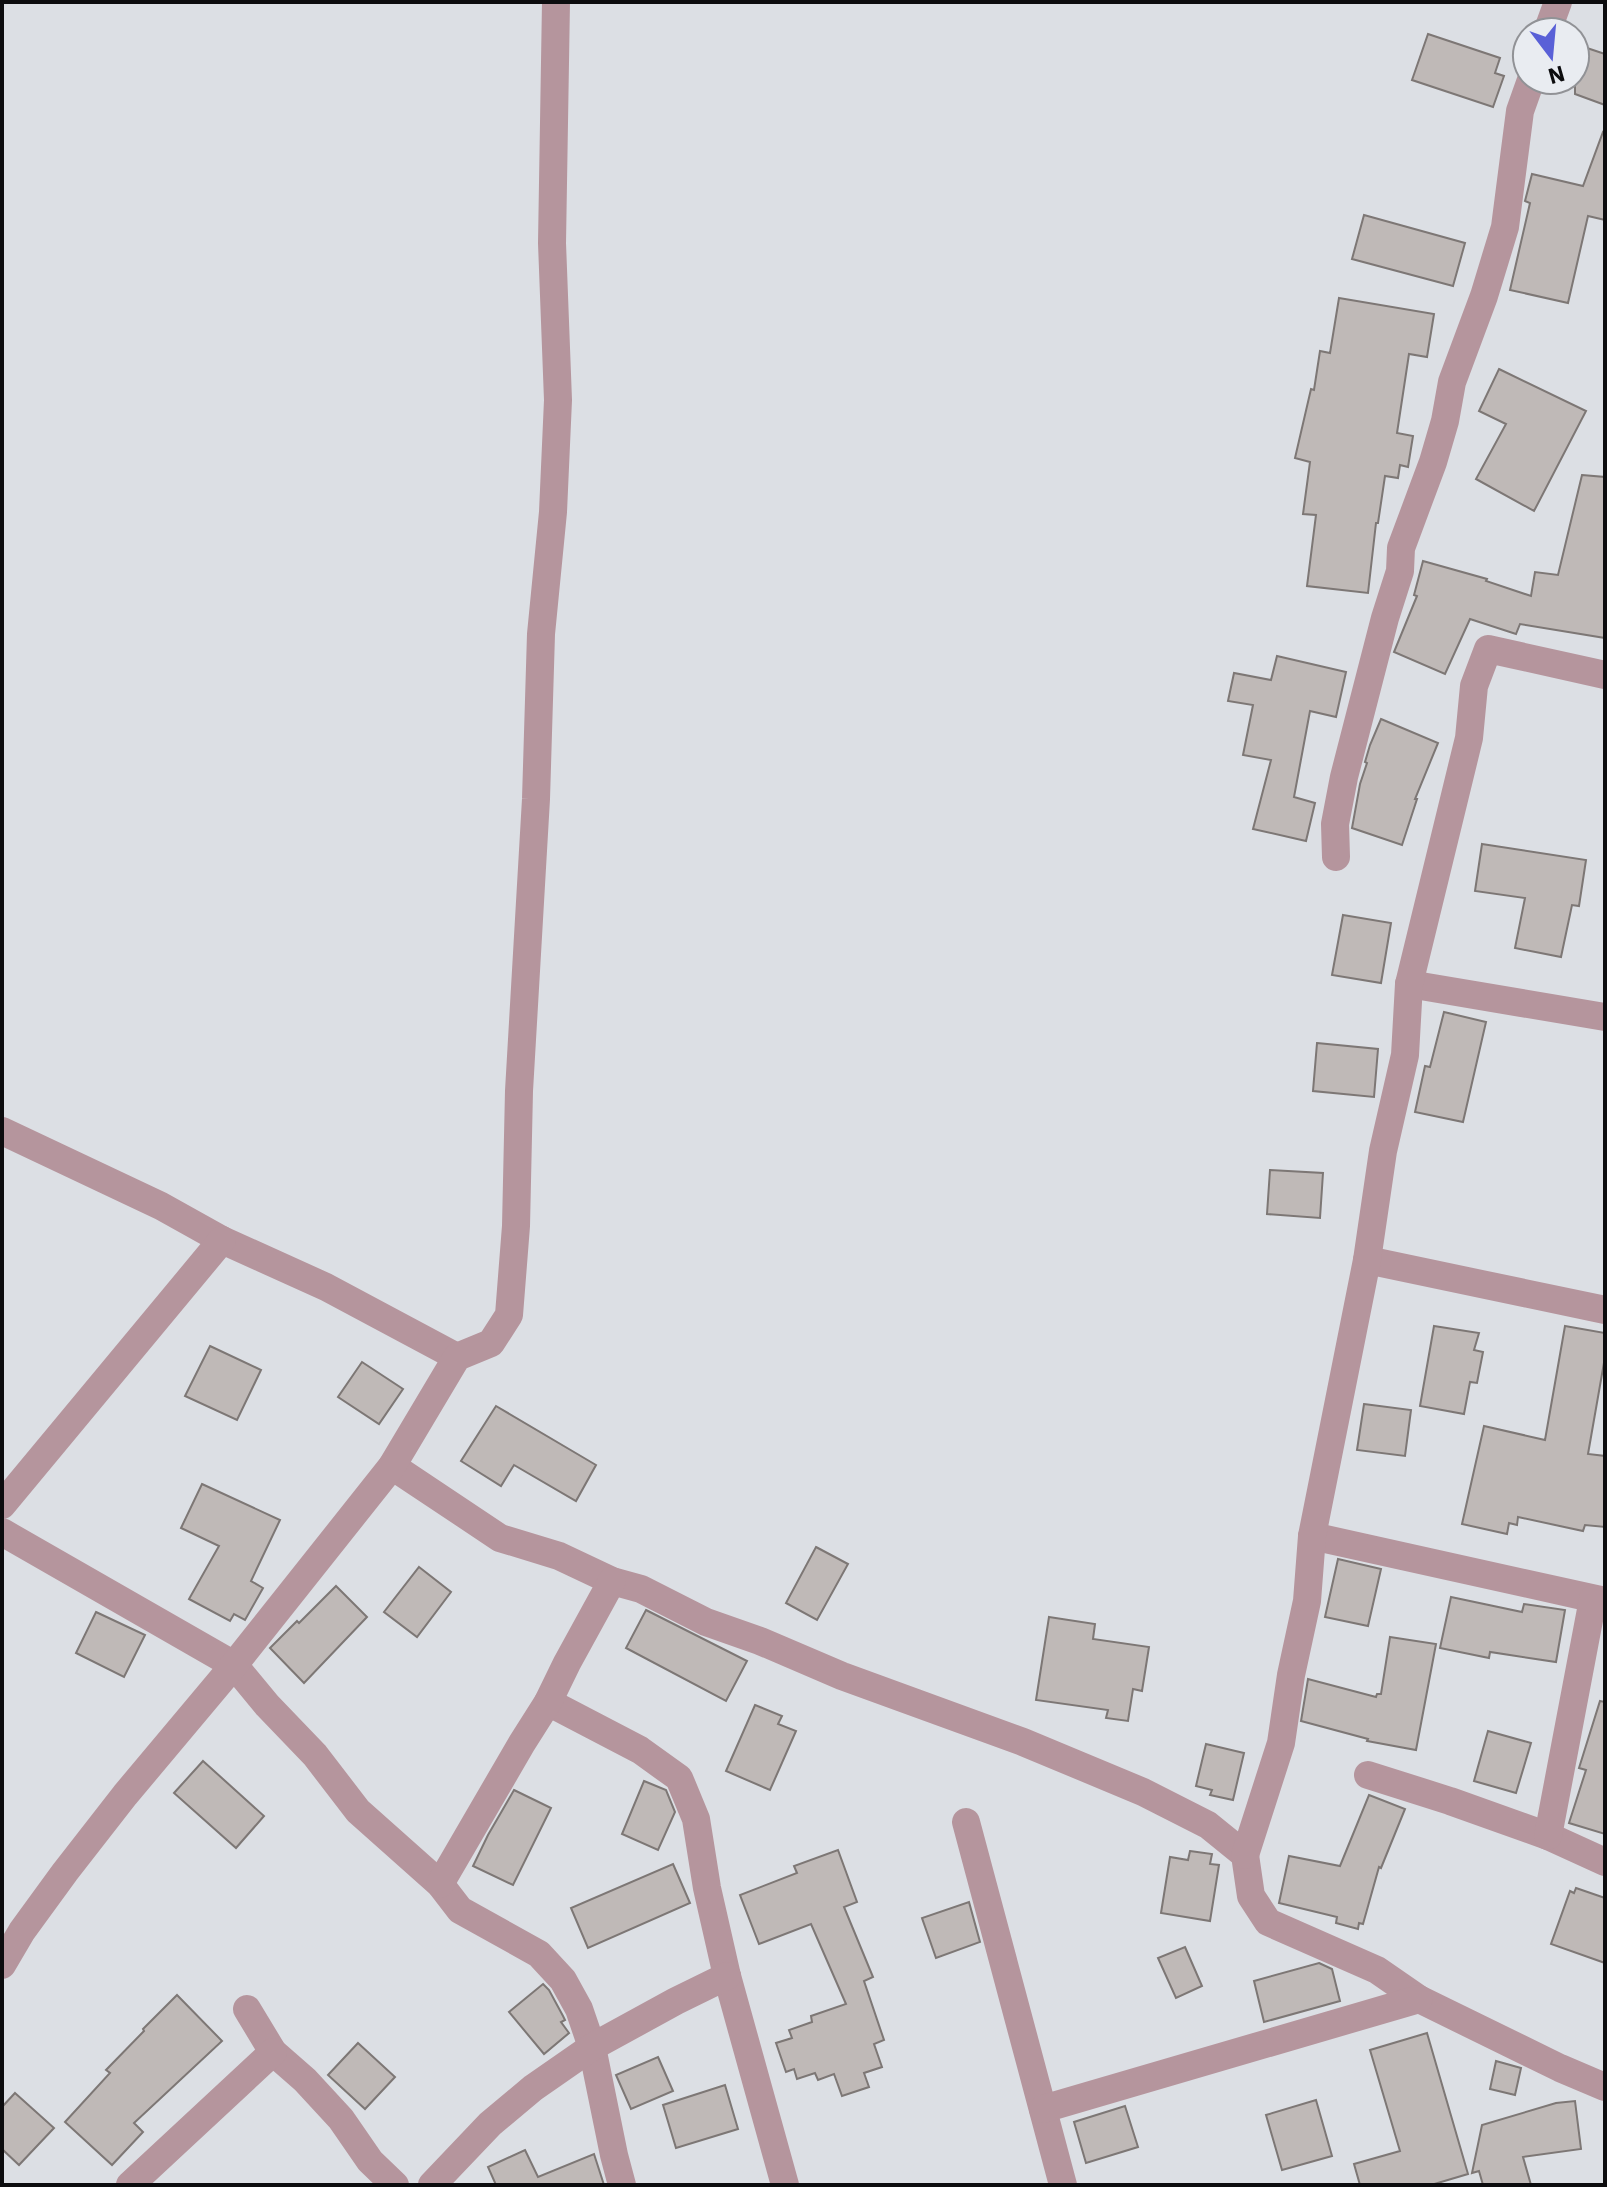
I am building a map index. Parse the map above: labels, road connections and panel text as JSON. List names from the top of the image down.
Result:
{
  "north": "bottom"
}
